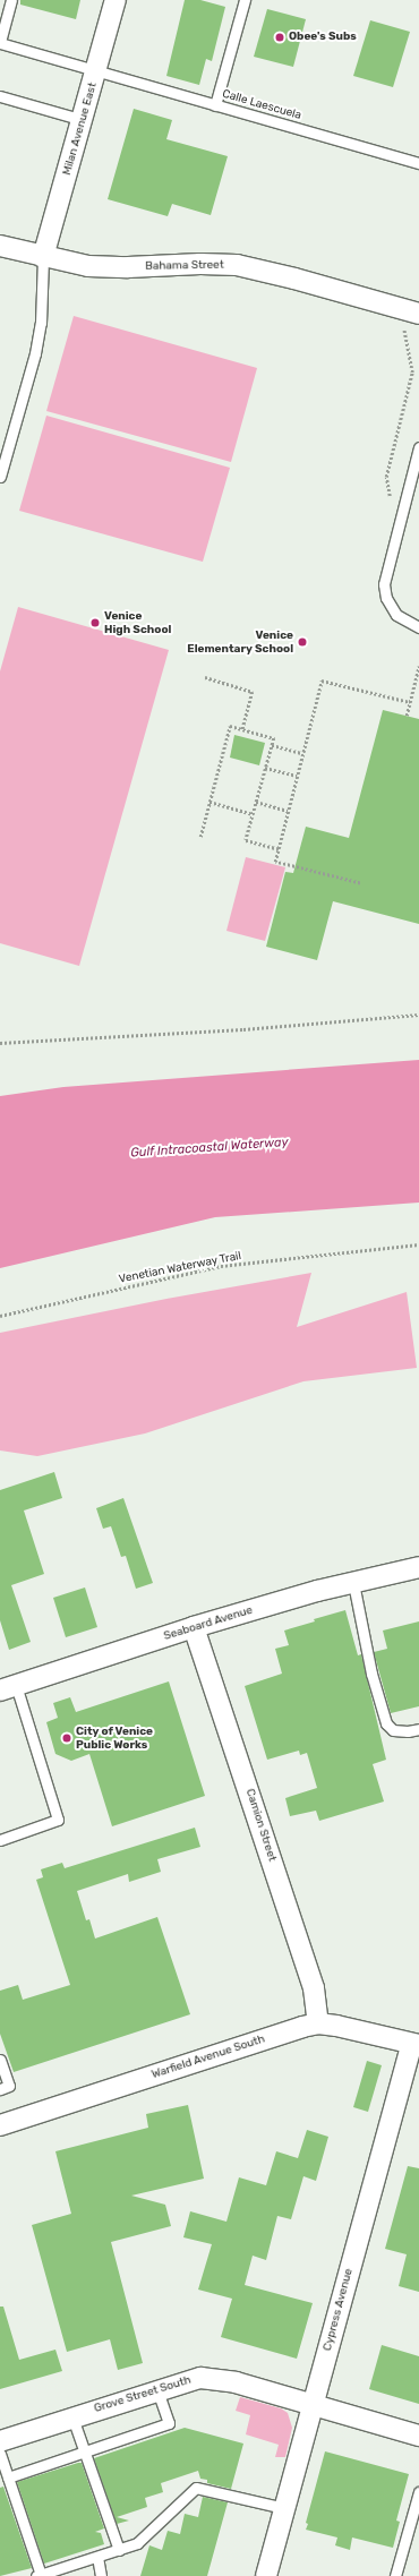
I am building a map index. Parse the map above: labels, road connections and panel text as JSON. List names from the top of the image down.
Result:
{
  "streets": {
    "street": [
      "Milan Avenue East",
      "Bahama Street",
      "Seaboard Avenue",
      "Camion Street",
      "Warfield Avenue South",
      "Cypress Avenue",
      "Grove Street South"
    ],
    "lane": ["Calle Laescuela"],
    "path": ["Venetian Waterway Trail"]
  },
  "crossings": [
    ["Calle Laescuela", "Milan Avenue East"],
    ["Milan Avenue East", "Bahama Street"],
    ["Seaboard Avenue", "Camion Street"],
    ["Camion Street", "Warfield Avenue South"],
    ["Warfield Avenue South", "Cypress Avenue"],
    ["Cypress Avenue", "Grove Street South"]
  ],
  "water": ["Gulf Intracoastal Waterway"],
  "places": [
    "Obee's Subs",
    "Venice High School",
    "Venice Elementary School",
    "City of Venice Public Works"
  ]
}
